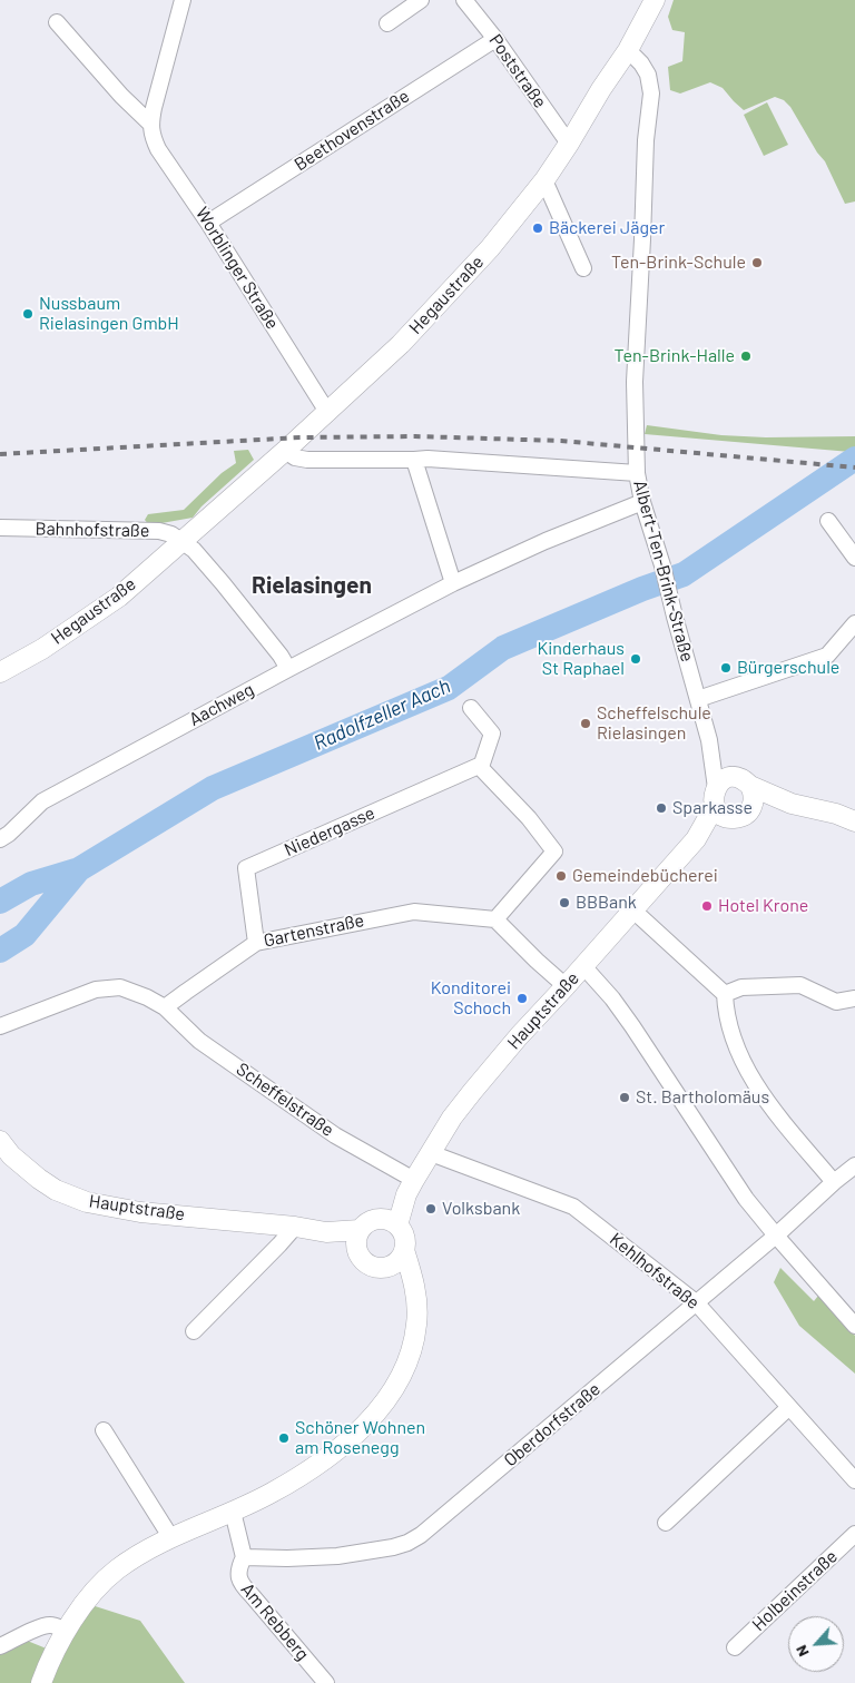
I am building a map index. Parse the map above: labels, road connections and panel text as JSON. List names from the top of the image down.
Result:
{
  "streets": {
    "main road": ["Hegaustraße", "Hauptstraße"],
    "street": [
      "Poststraße",
      "Beethovenstraße",
      "Worblinger Straße",
      "Bahnhofstraße",
      "Albert-Ten-Brink-Straße",
      "Aachweg",
      "Niedergasse",
      "Gartenstraße",
      "Scheffelstraße",
      "Kehlhofstraße",
      "Oberdorfstraße",
      "Holbeinstraße",
      "Am Rebberg"
    ]
  },
  "crossings": [
    ["Poststraße", "Beethovenstraße"],
    ["Poststraße", "Hegaustraße"],
    ["Beethovenstraße", "Worblinger Straße"],
    ["Worblinger Straße", "Hegaustraße"],
    ["Hegaustraße", "Bahnhofstraße"],
    ["Hegaustraße", "Albert-Ten-Brink-Straße"],
    ["Albert-Ten-Brink-Straße", "Aachweg"],
    ["Albert-Ten-Brink-Straße", "Hauptstraße"],
    ["Niedergasse", "Gartenstraße"],
    ["Gartenstraße", "Scheffelstraße"],
    ["Hauptstraße", "Scheffelstraße"],
    ["Hauptstraße", "Kehlhofstraße"],
    ["Kehlhofstraße", "Oberdorfstraße"],
    ["Oberdorfstraße", "Am Rebberg"]
  ],
  "districts": ["Rielasingen"],
  "water": ["Radolfzeller Aach"],
  "places": [
    "Bäckerei Jäger",
    "Ten-Brink-Schule",
    "Nussbaum Rielasingen GmbH",
    "Ten-Brink-Halle",
    "Kinderhaus St Raphael",
    "Bürgerschule",
    "Scheffelschule Rielasingen",
    "Sparkasse",
    "Gemeindebücherei",
    "BBBank",
    "Hotel Krone",
    "Konditorei Schoch",
    "St. Bartholomäus",
    "Volksbank",
    "Schöner Wohnen am Rosenegg"
  ],
  "north": "bottom left"
}
